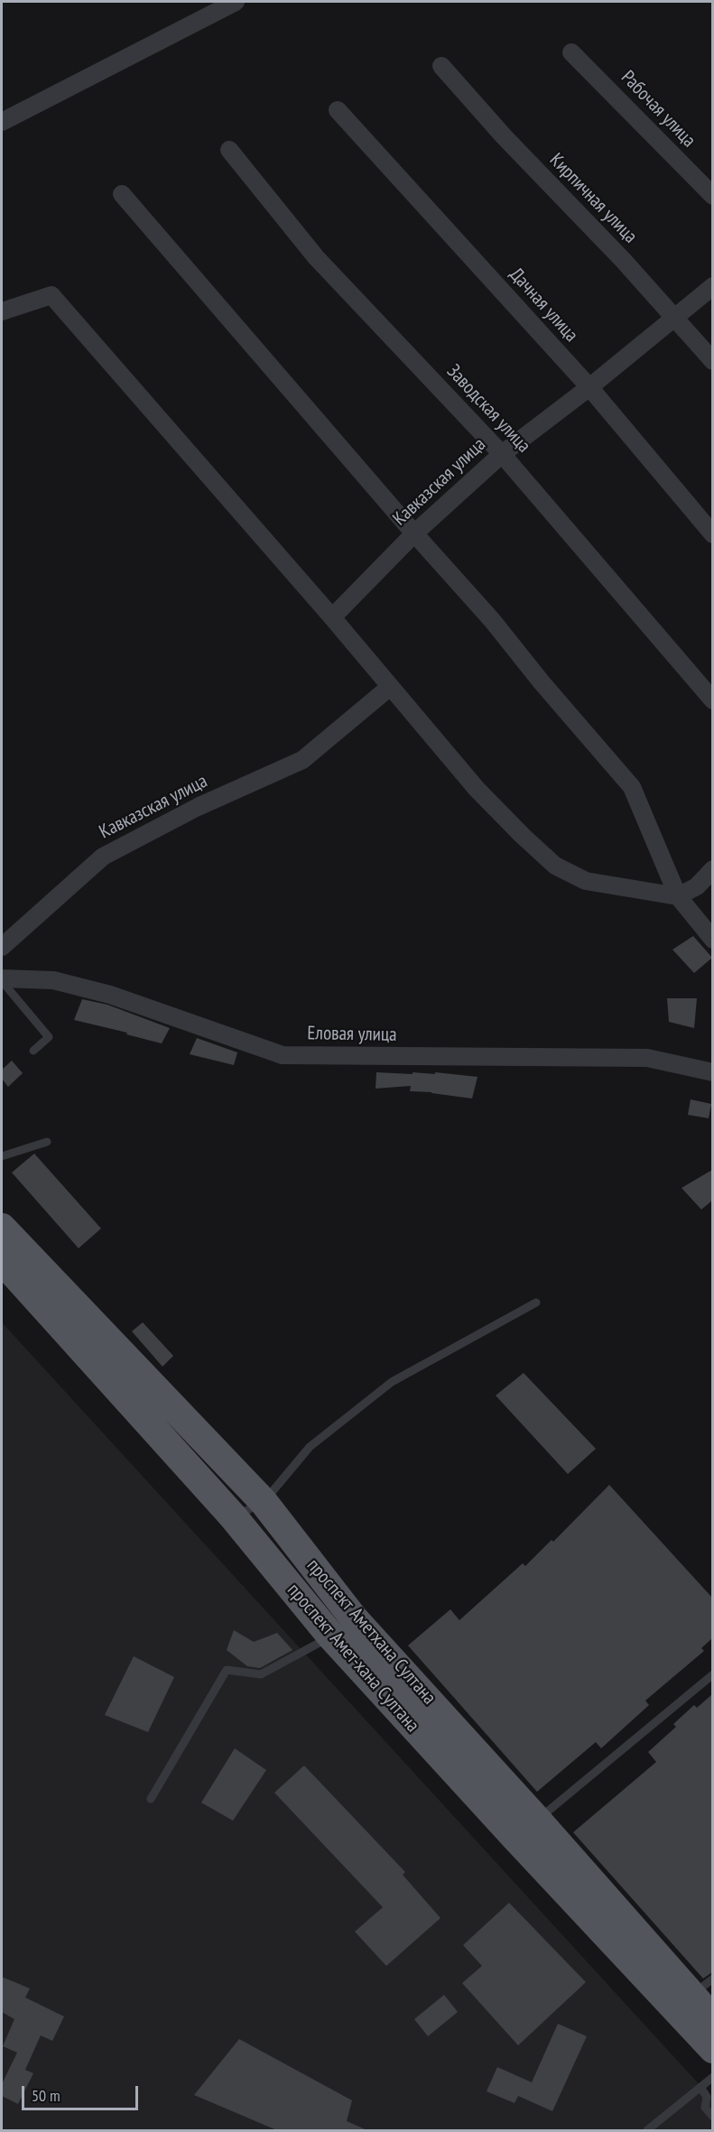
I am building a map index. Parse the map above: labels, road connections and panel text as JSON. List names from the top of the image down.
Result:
{
  "streets": {
    "main road": ["проспект Аметхана Султана", "проспект Амет-хана Султана"],
    "street": [
      "Рабочая улица",
      "Кирпичная улица",
      "Дачная улица",
      "Заводская улица",
      "Кавказская улица",
      "Еловая улица"
    ]
  },
  "crossings": [
    ["Кирпичная улица", "Кавказская улица"],
    ["Дачная улица", "Кавказская улица"],
    ["Заводская улица", "Кавказская улица"],
    ["проспект Аметхана Султана", "проспект Амет-хана Султана"]
  ],
  "scale_bar": "50 m"
}
